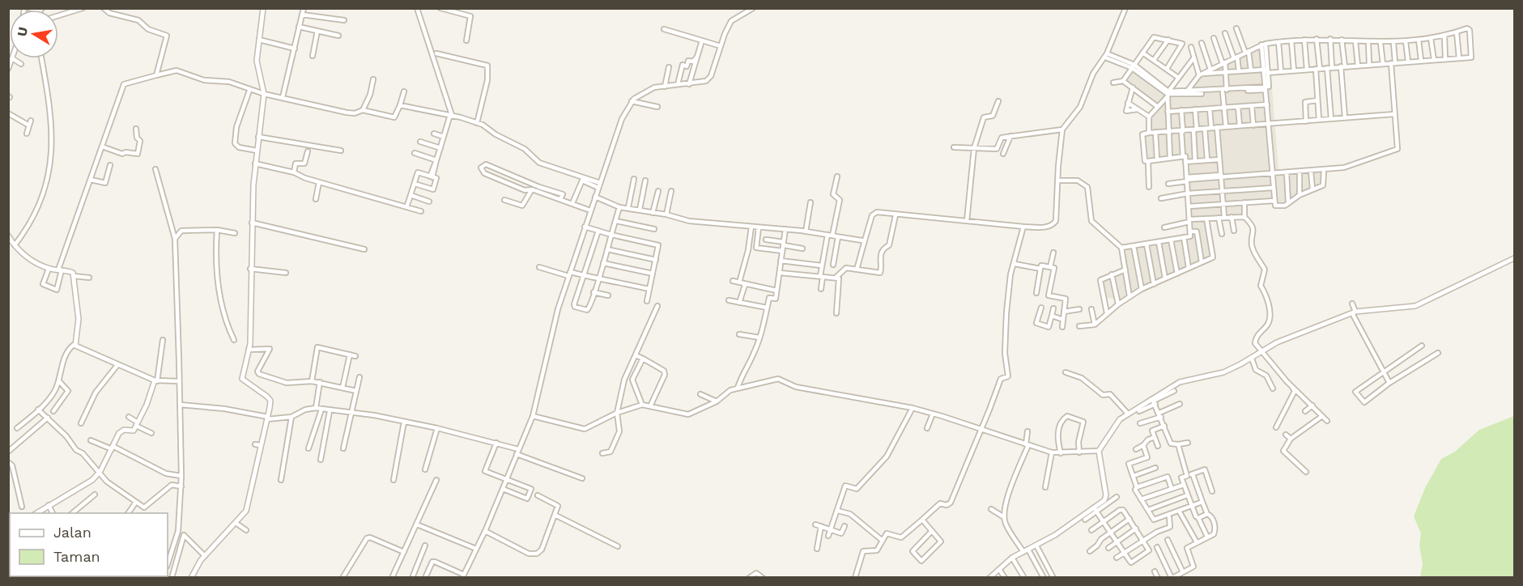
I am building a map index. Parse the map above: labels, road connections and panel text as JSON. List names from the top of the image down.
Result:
{
  "legend": ["Jalan", "Taman"],
  "north": "left"
}
